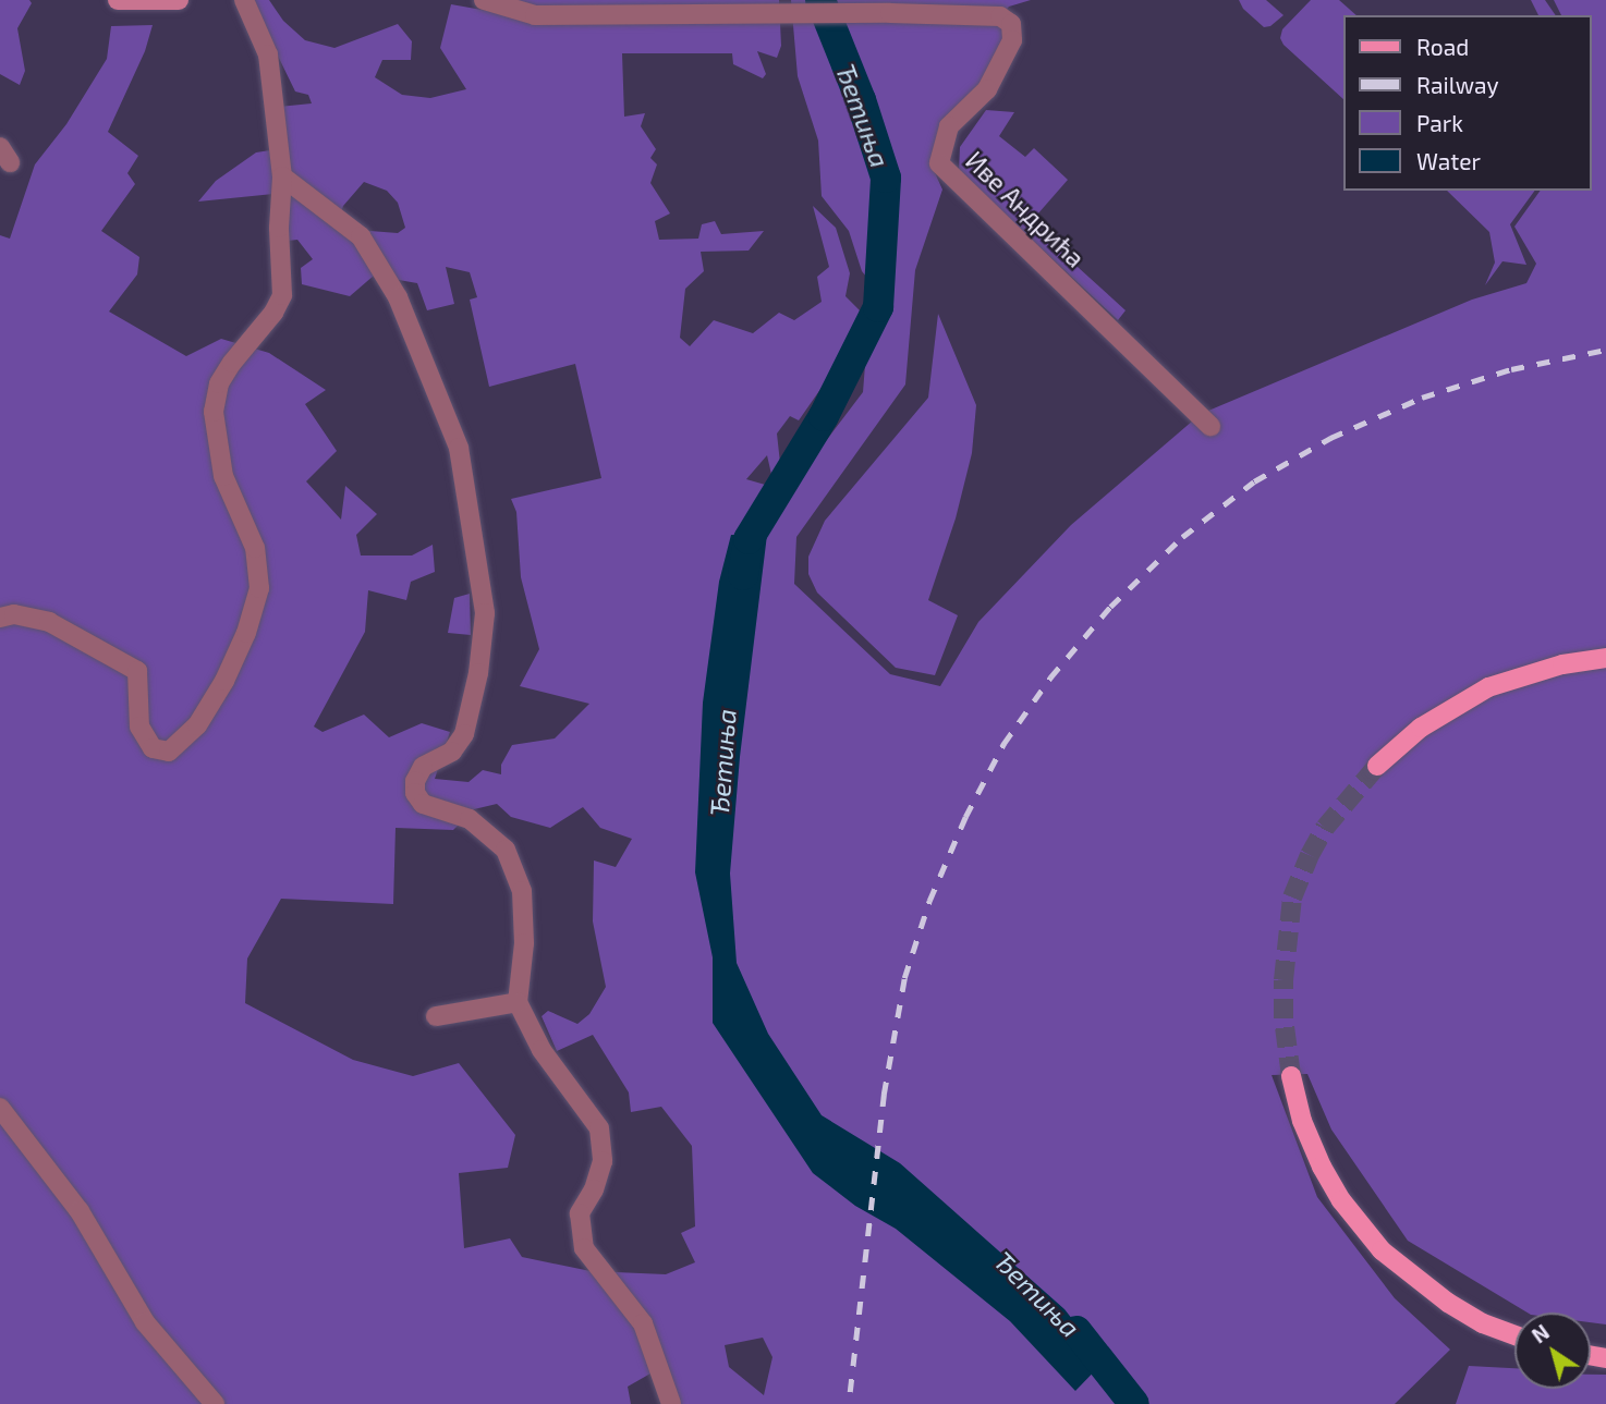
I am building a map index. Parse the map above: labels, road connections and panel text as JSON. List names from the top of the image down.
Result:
{
  "streets": {
    "street": ["Иве Андрића"]
  },
  "water": ["Ђетиња"],
  "legend": [
    "Road",
    "Railway",
    "Park",
    "Water"
  ],
  "north": "top left"
}
